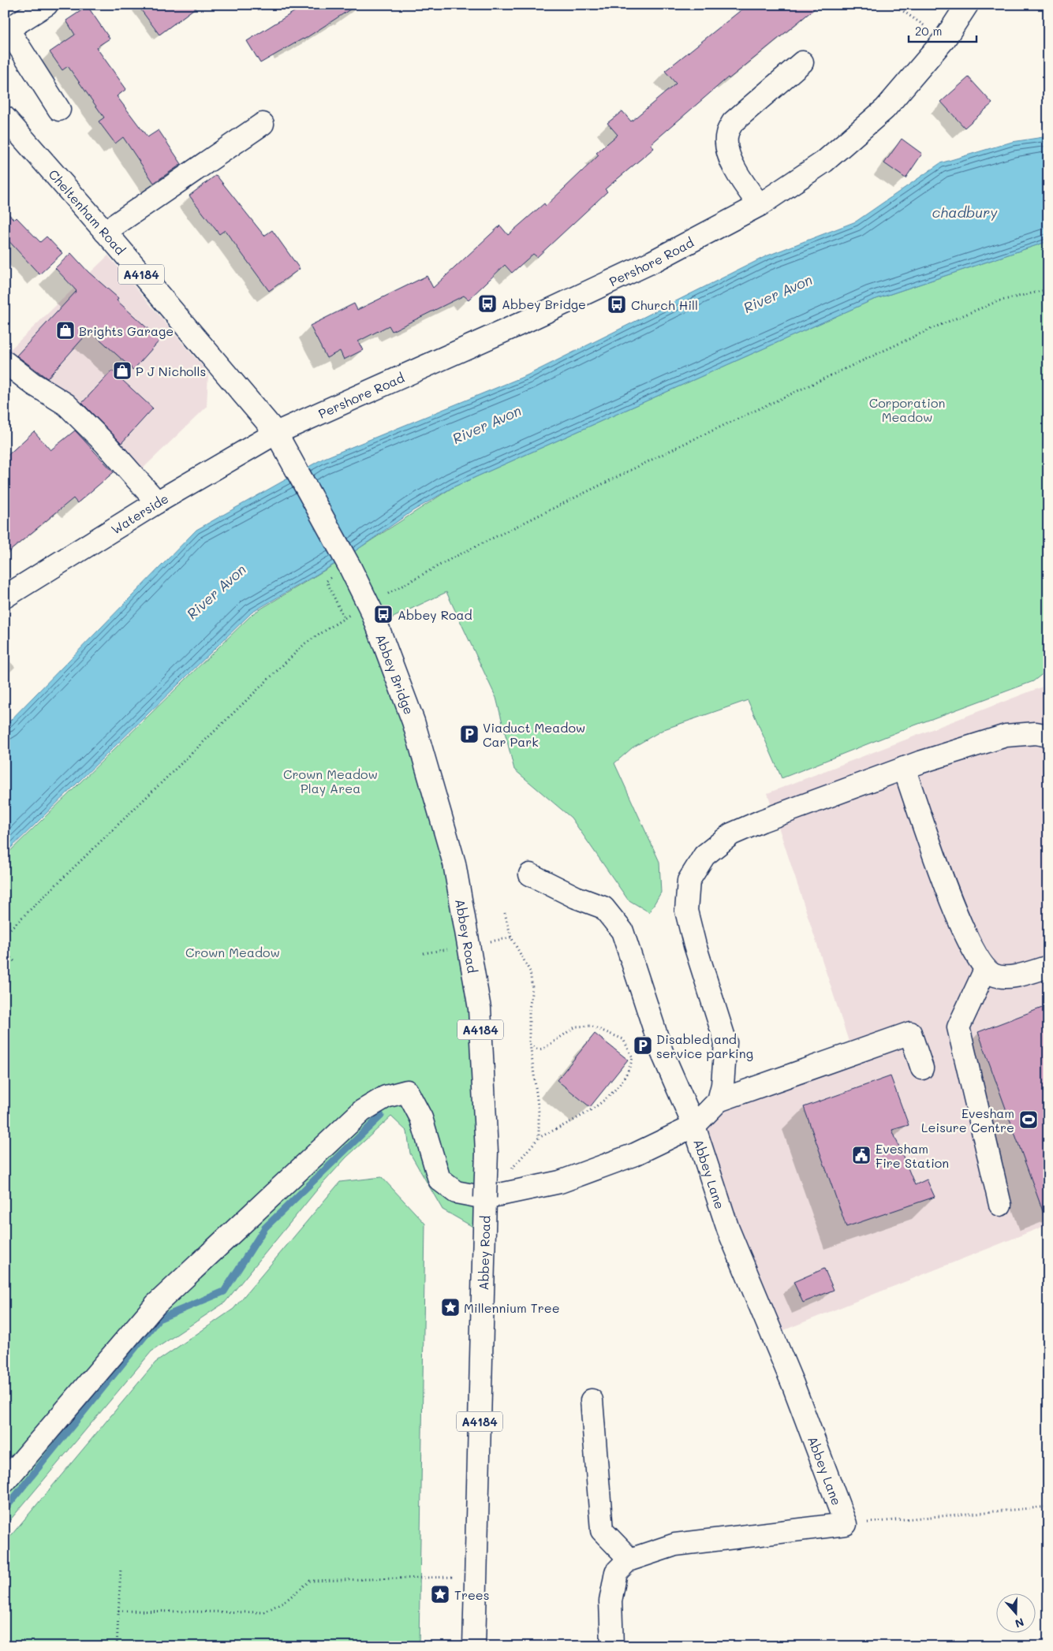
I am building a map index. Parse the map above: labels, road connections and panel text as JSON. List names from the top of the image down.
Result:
{
  "streets": {
    "main road": [
      "Cheltenham Road",
      "Pershore Road",
      "A4184",
      "Waterside",
      "Abbey Bridge",
      "Abbey Road",
      "Abbey Lane"
    ]
  },
  "crossings": [
    ["Cheltenham Road", "Pershore Road"],
    ["Cheltenham Road", "Waterside"],
    ["Cheltenham Road", "Abbey Bridge"],
    ["Pershore Road", "Waterside"],
    ["Pershore Road", "Abbey Bridge"],
    ["Waterside", "Abbey Bridge"],
    ["Abbey Bridge", "Abbey Road"]
  ],
  "water": ["chadbury", "River Avon"],
  "parks": ["Corporation Meadow", "Crown Meadow Play Area", "Crown Meadow"],
  "places": {
    "bus stop": ["Abbey Bridge", "Church Hill", "Abbey Road"],
    "shop": ["Brights Garage", "P J Nicholls"],
    "parking": ["Viaduct Meadow Car Park", "Disabled and service parking"],
    "sports": ["Evesham Leisure Centre"],
    "public building": ["Evesham Fire Station"],
    "place": ["Millennium Tree", "Trees"]
  },
  "scale_bar": "20 m",
  "north": "bottom"
}
